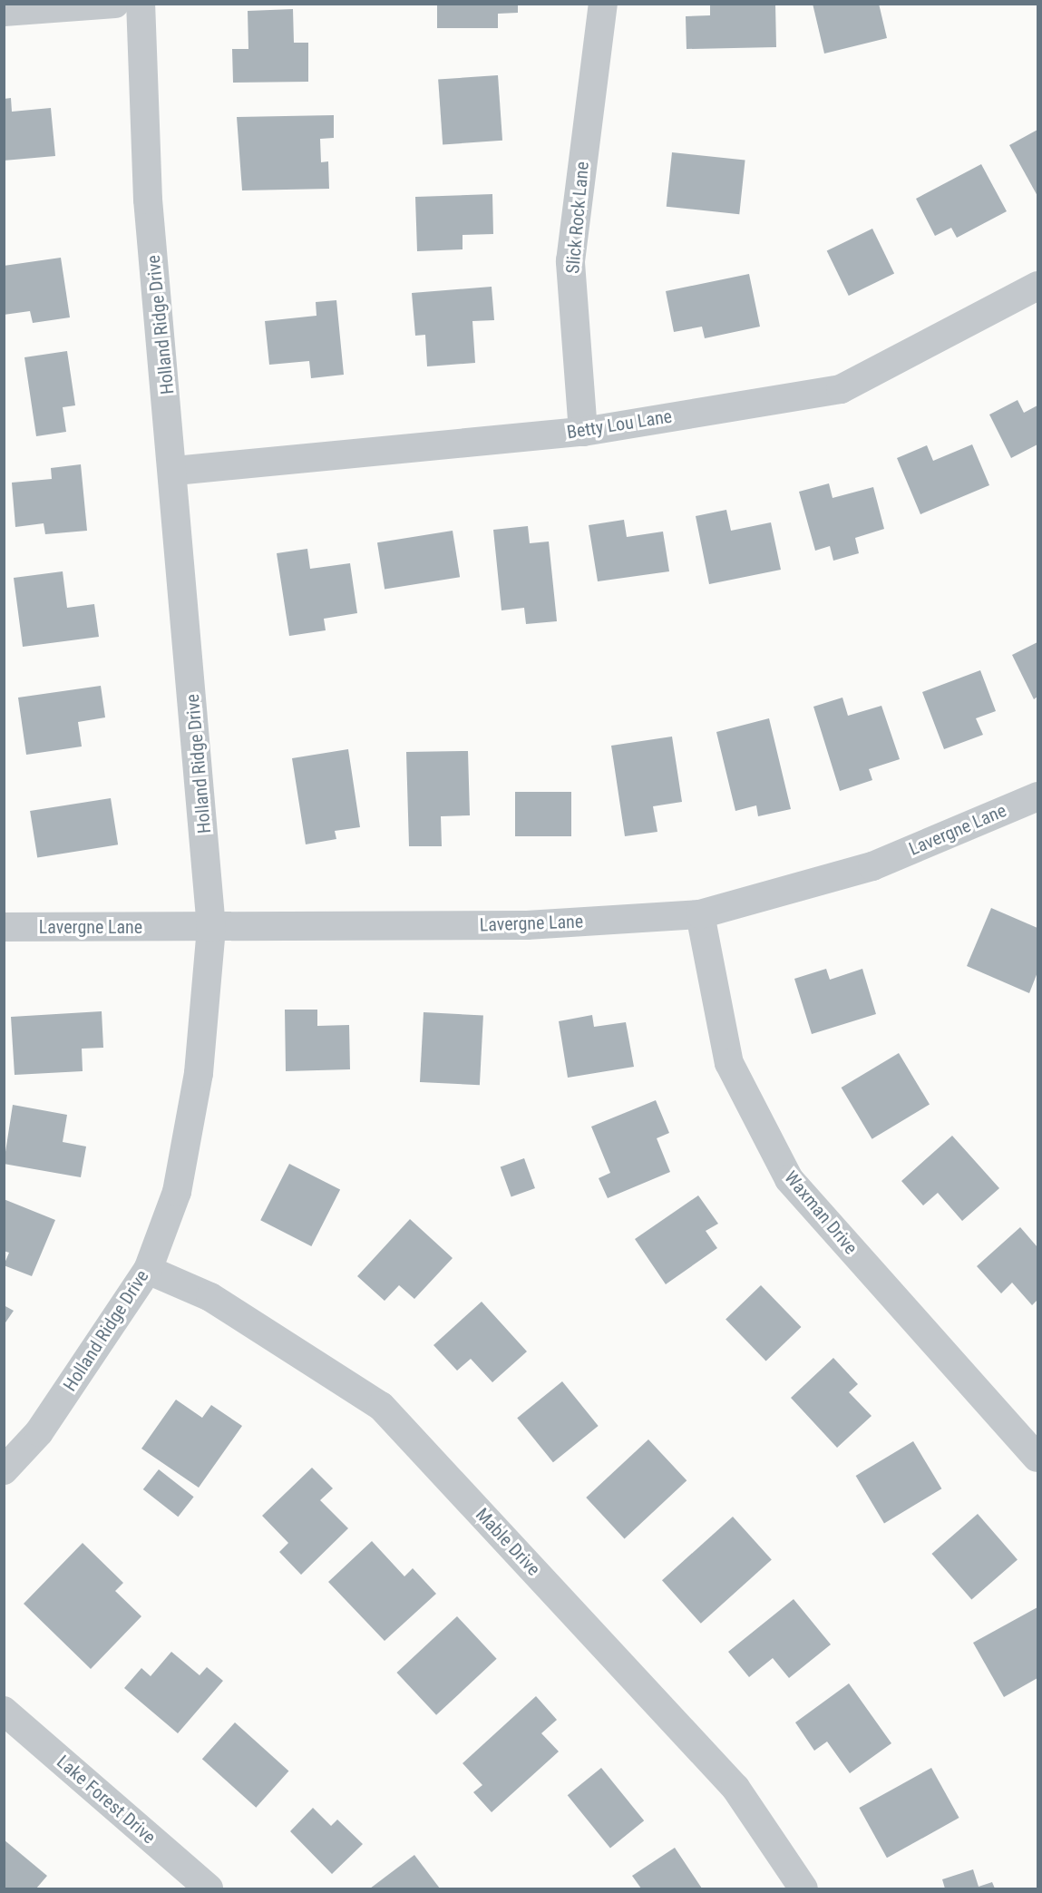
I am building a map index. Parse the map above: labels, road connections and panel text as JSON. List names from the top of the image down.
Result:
{
  "streets": {
    "street": [
      "Slick Rock Lane",
      "Holland Ridge Drive",
      "Betty Lou Lane",
      "Lavergne Lane",
      "Waxman Drive",
      "Mable Drive",
      "Lake Forest Drive"
    ]
  },
  "crossings": [
    ["Slick Rock Lane", "Betty Lou Lane"],
    ["Holland Ridge Drive", "Betty Lou Lane"],
    ["Holland Ridge Drive", "Lavergne Lane"],
    ["Holland Ridge Drive", "Mable Drive"],
    ["Lavergne Lane", "Waxman Drive"]
  ]
}
